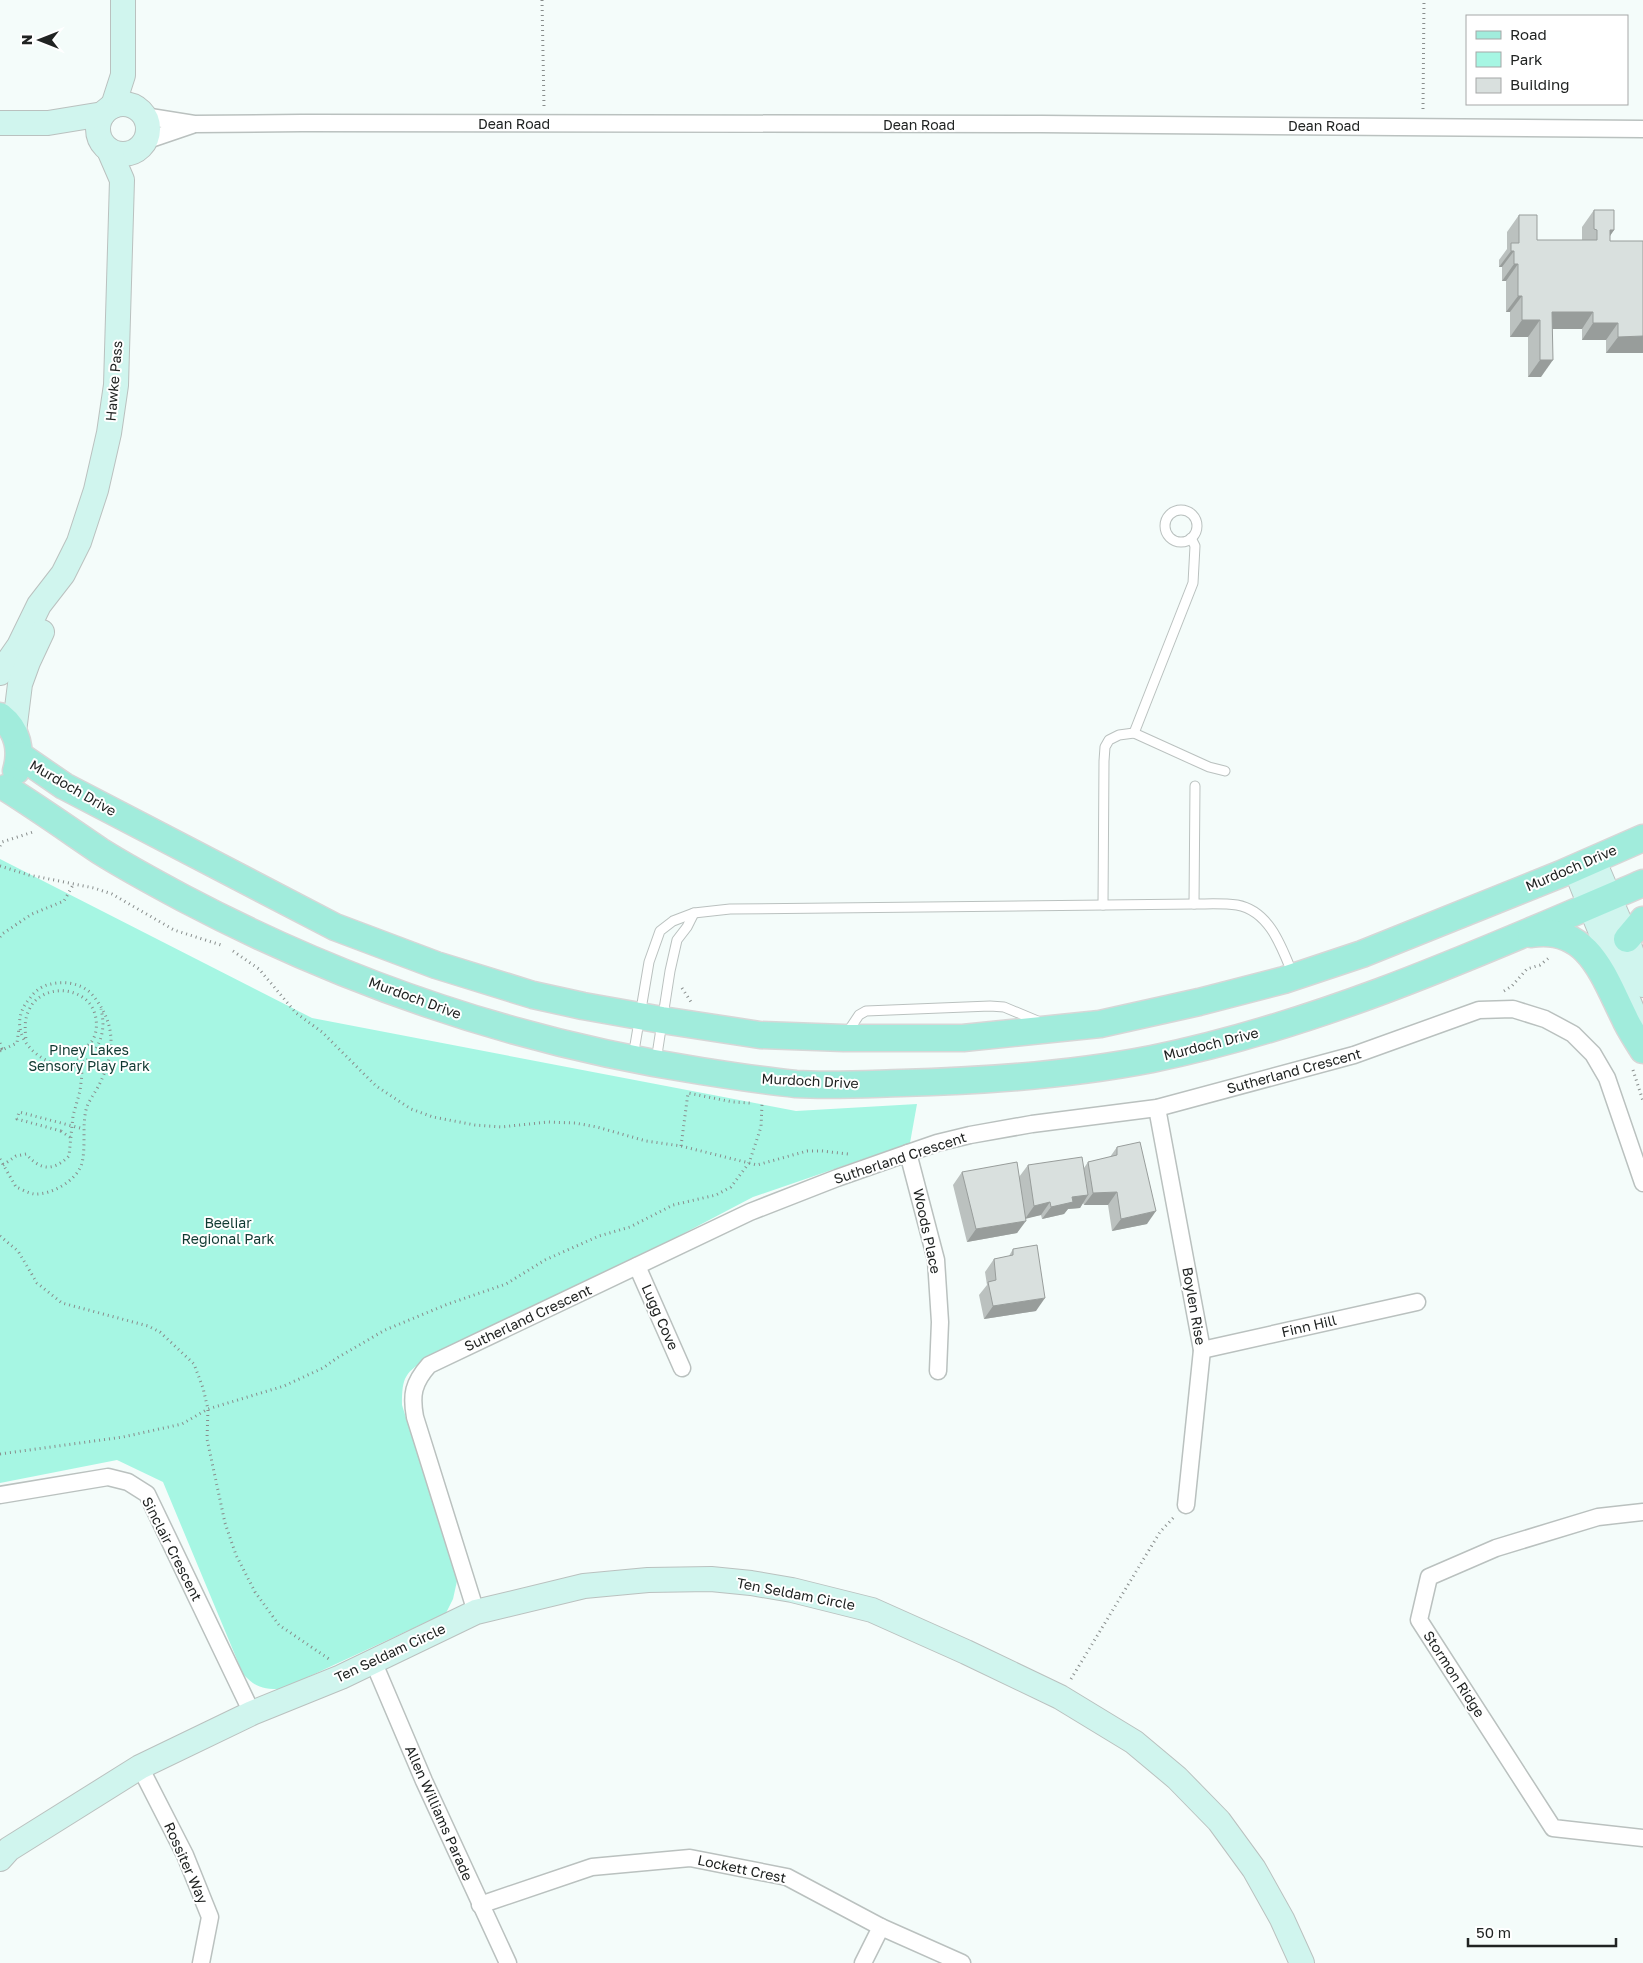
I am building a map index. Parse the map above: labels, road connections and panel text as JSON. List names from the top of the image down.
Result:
{
  "streets": {
    "main road": ["Murdoch Drive"],
    "street": [
      "Dean Road",
      "Hawke Pass",
      "Sutherland Crescent",
      "Woods Place",
      "Boylen Rise",
      "Lugg Cove",
      "Finn Hill",
      "Sinclair Crescent",
      "Ten Seldam Circle",
      "Stormon Ridge",
      "Allen Williams Parade",
      "Rossiter Way",
      "Lockett Crest"
    ]
  },
  "crossings": [
    ["Dean Road", "Hawke Pass"],
    ["Hawke Pass", "Murdoch Drive"],
    ["Sutherland Crescent", "Woods Place"],
    ["Sutherland Crescent", "Boylen Rise"],
    ["Sutherland Crescent", "Lugg Cove"],
    ["Sutherland Crescent", "Ten Seldam Circle"],
    ["Boylen Rise", "Finn Hill"],
    ["Sinclair Crescent", "Ten Seldam Circle"],
    ["Ten Seldam Circle", "Allen Williams Parade"],
    ["Ten Seldam Circle", "Rossiter Way"],
    ["Allen Williams Parade", "Lockett Crest"]
  ],
  "parks": ["Piney Lakes Sensory Play Park", "Beeliar Regional Park"],
  "legend": ["Road", "Park", "Building"],
  "scale_bar": "50 m",
  "north": "left"
}
